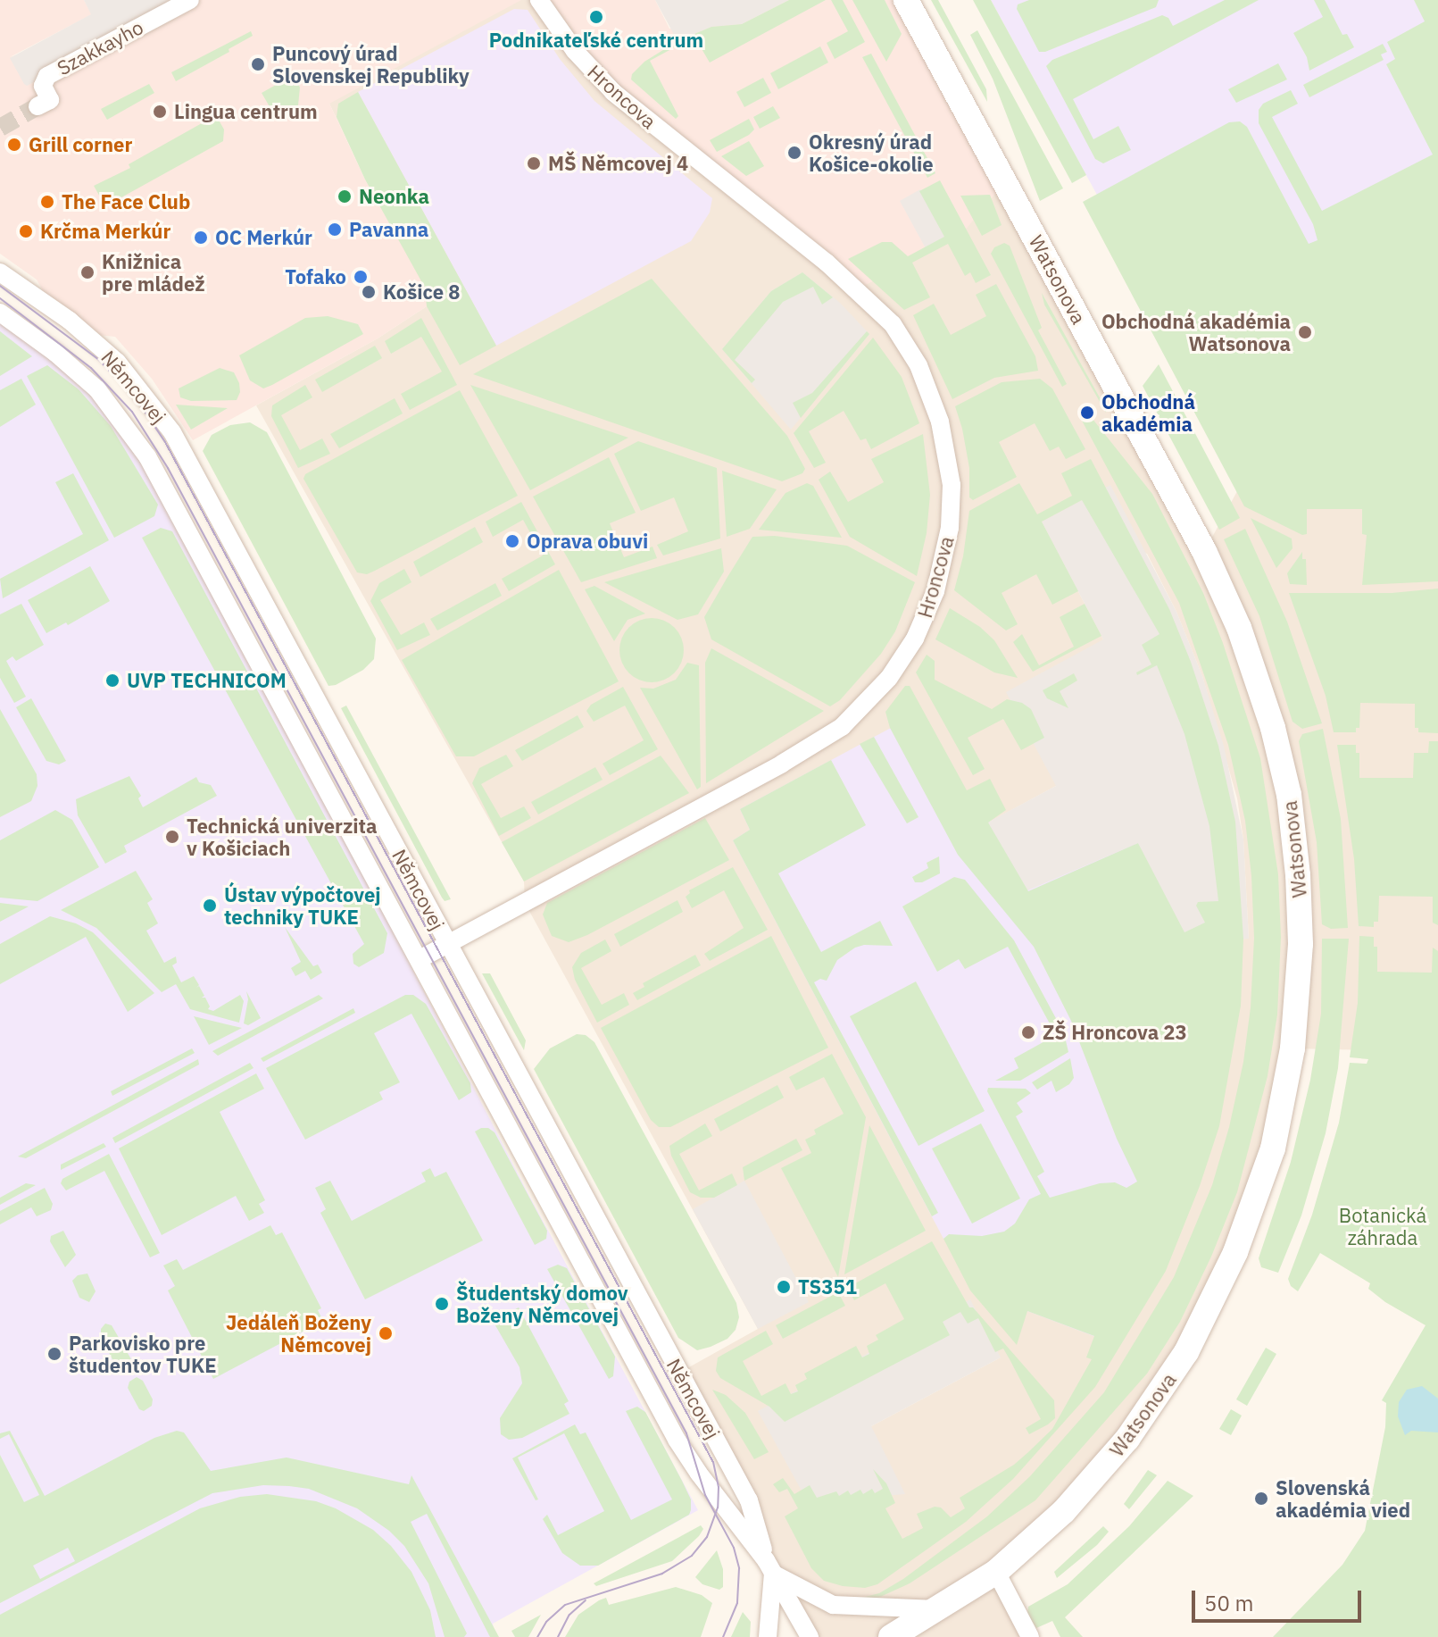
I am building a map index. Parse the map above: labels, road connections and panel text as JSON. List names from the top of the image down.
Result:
{
  "streets": {
    "street": [
      "Szakkayho",
      "Hroncova",
      "Watsonova",
      "Němcovej"
    ]
  },
  "crossings": [
    ["Hroncova", "Němcovej"],
    ["Watsonova", "Němcovej"]
  ],
  "parks": ["Botanická záhrada"],
  "places": [
    "Podnikateľské centrum",
    "Puncový úrad Slovenskej Republiky",
    "Lingua centrum",
    "Grill corner",
    "Okresný úrad Košice-okolie",
    "MŠ Němcovej 4",
    "Neonka",
    "The Face Club",
    "Pavanna",
    "Krčma Merkúr",
    "OC Merkúr",
    "Knižnica pre mládež",
    "Tofako",
    "Košice 8",
    "Obchodná akadémia Watsonova",
    "Obchodná akadémia",
    "Oprava obuvi",
    "UVP TECHNICOM",
    "Technická univerzita v Košiciach",
    "Ústav výpočtovej techniky TUKE",
    "ZŠ Hroncova 23",
    "TS351",
    "Študentský domov Boženy Němcovej",
    "Jedáleň Boženy Němcovej",
    "Parkovisko pre študentov TUKE",
    "Slovenská akadémia vied"
  ],
  "scale_bar": "50 m"
}
